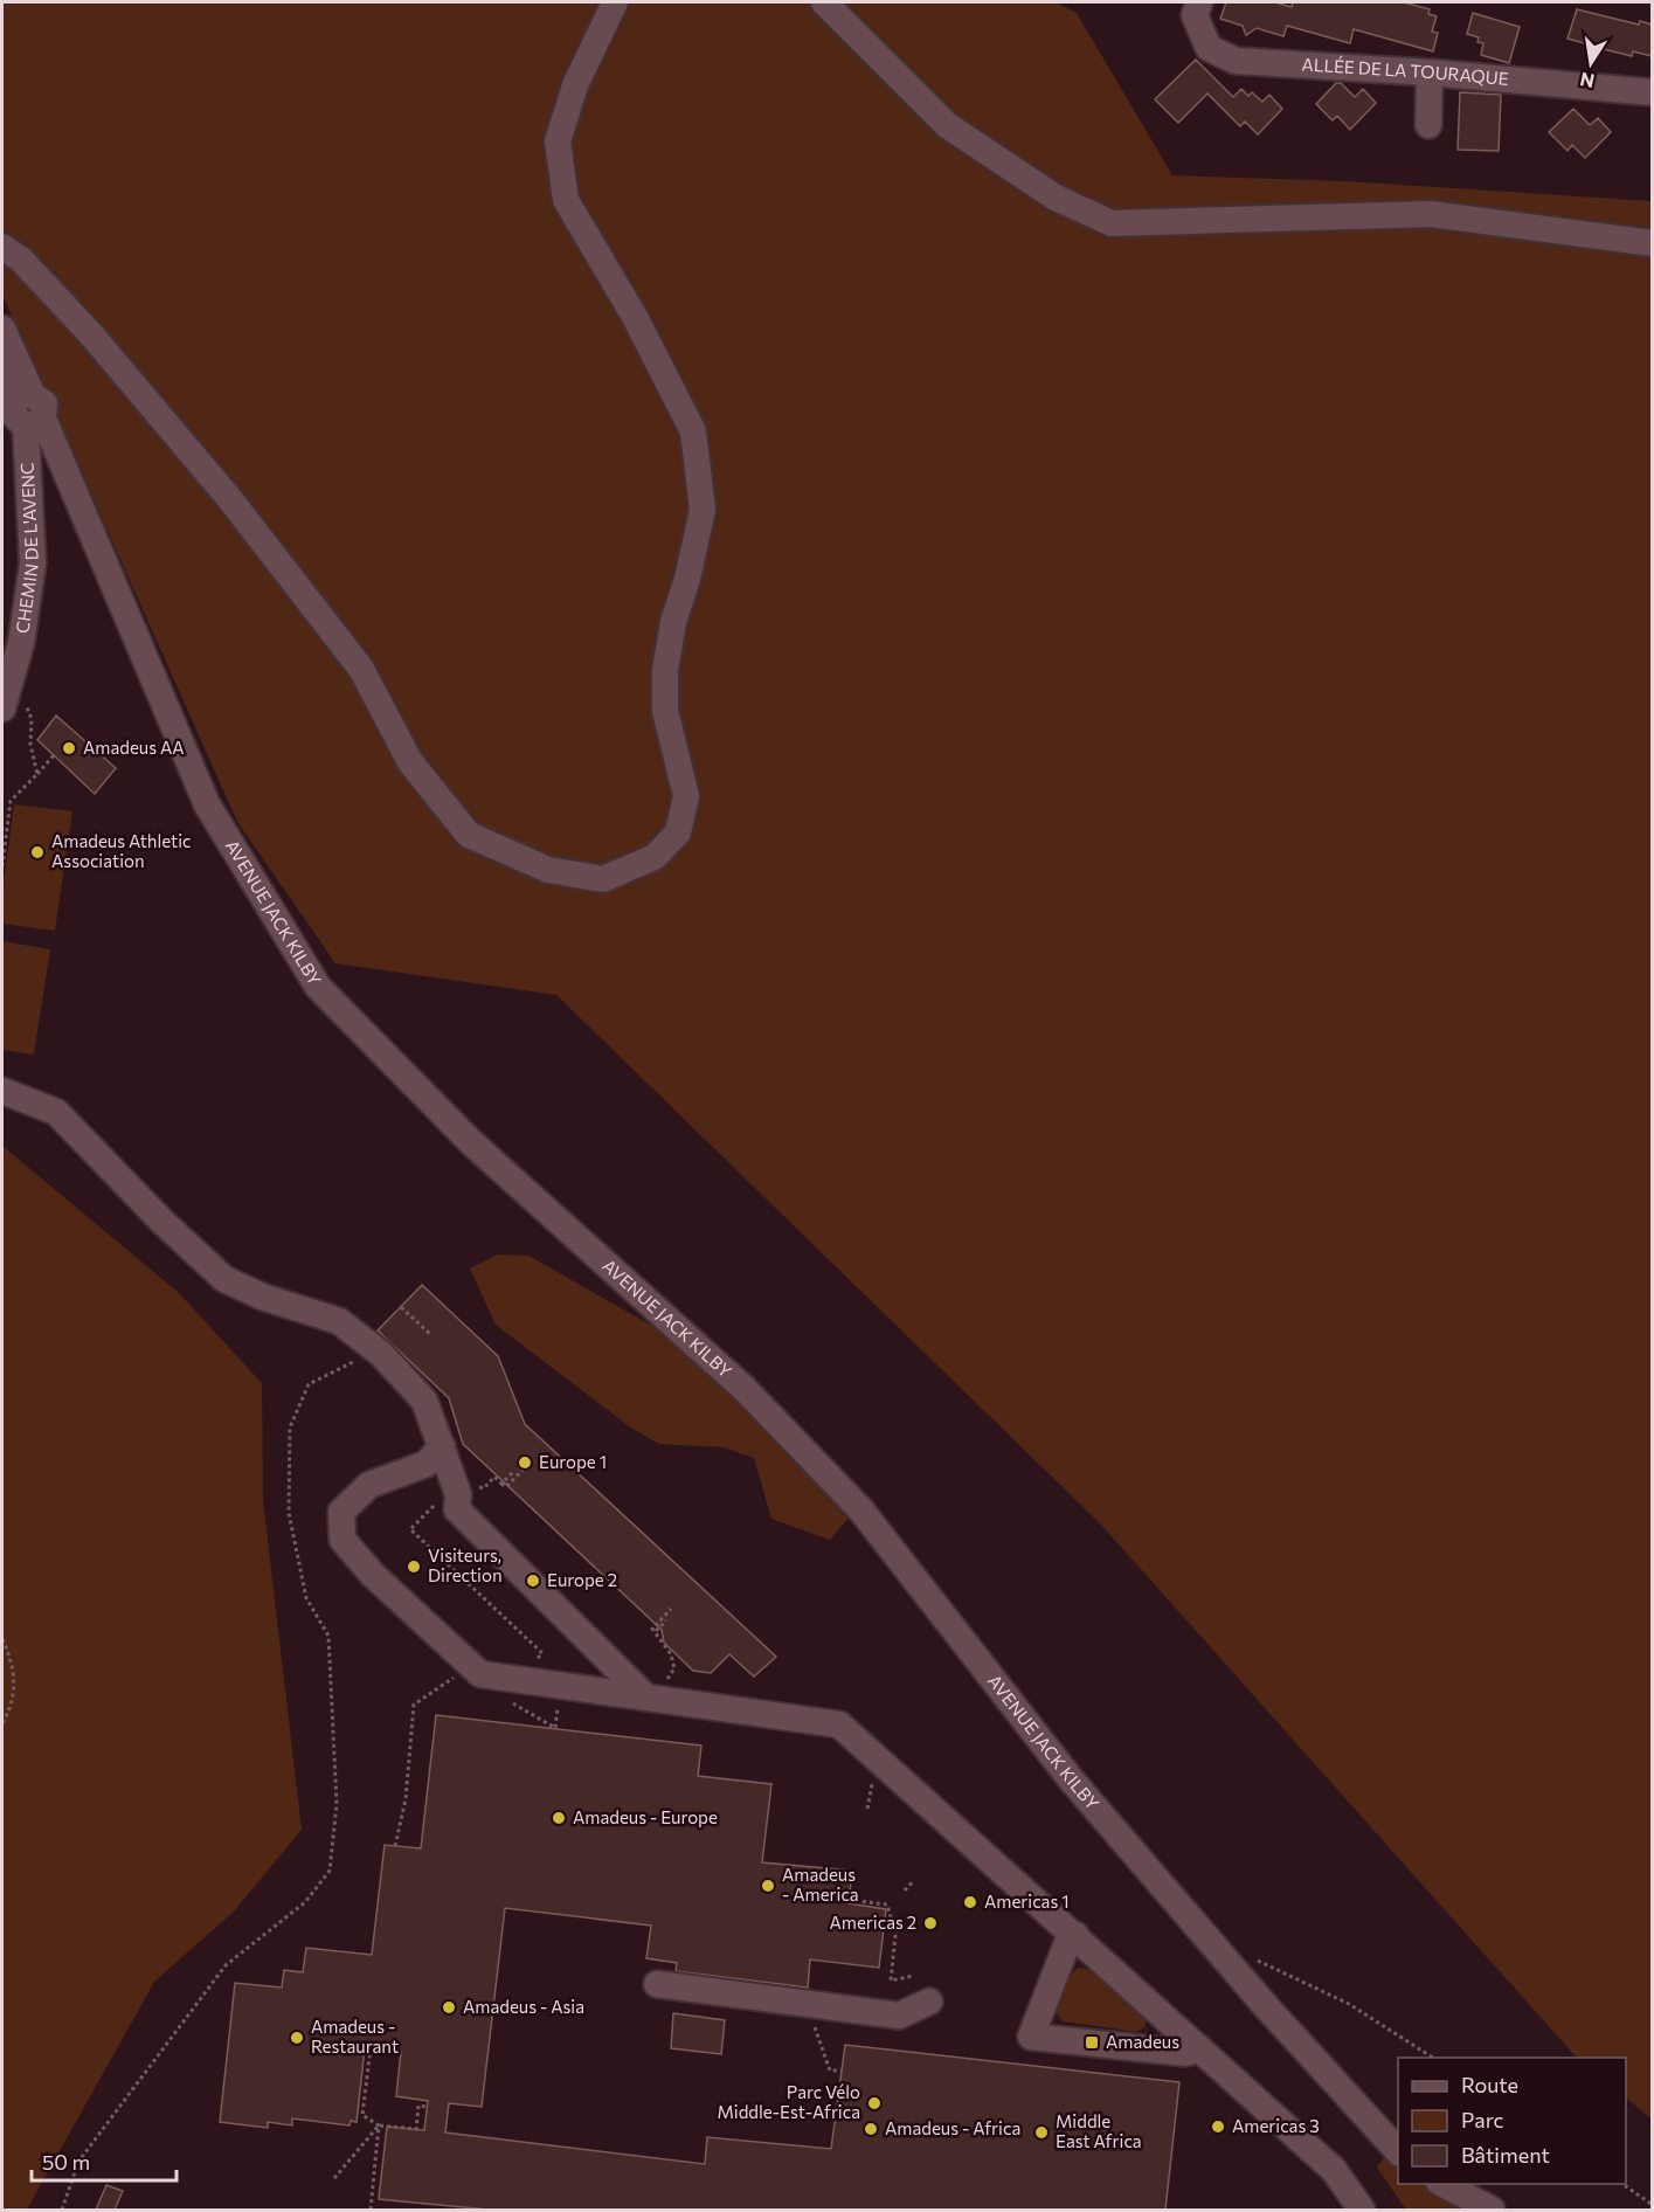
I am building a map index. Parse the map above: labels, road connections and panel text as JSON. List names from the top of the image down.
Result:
{
  "streets": {
    "street": ["ALLÉE DE LA TOURAQUE", "CHEMIN DE L'AVENC", "AVENUE JACK KILBY"]
  },
  "crossings": [
    ["CHEMIN DE L'AVENC", "AVENUE JACK KILBY"]
  ],
  "places": {
    "other": [
      "Amadeus AA",
      "Amadeus Athletic Association",
      "Europe 1",
      "Visiteurs, Direction",
      "Europe 2",
      "Amadeus - Europe",
      "Amadeus - America",
      "Americas 1",
      "Americas 2",
      "Amadeus - Asia",
      "Amadeus - Restaurant",
      "Parc Vélo Middle-Est-Africa",
      "Americas 3",
      "Amadeus - Africa",
      "Middle East Africa"
    ],
    "transit": ["Amadeus"]
  },
  "legend": ["Route", "Parc", "Bâtiment"],
  "scale_bar": "50 m",
  "north": "bottom"
}
